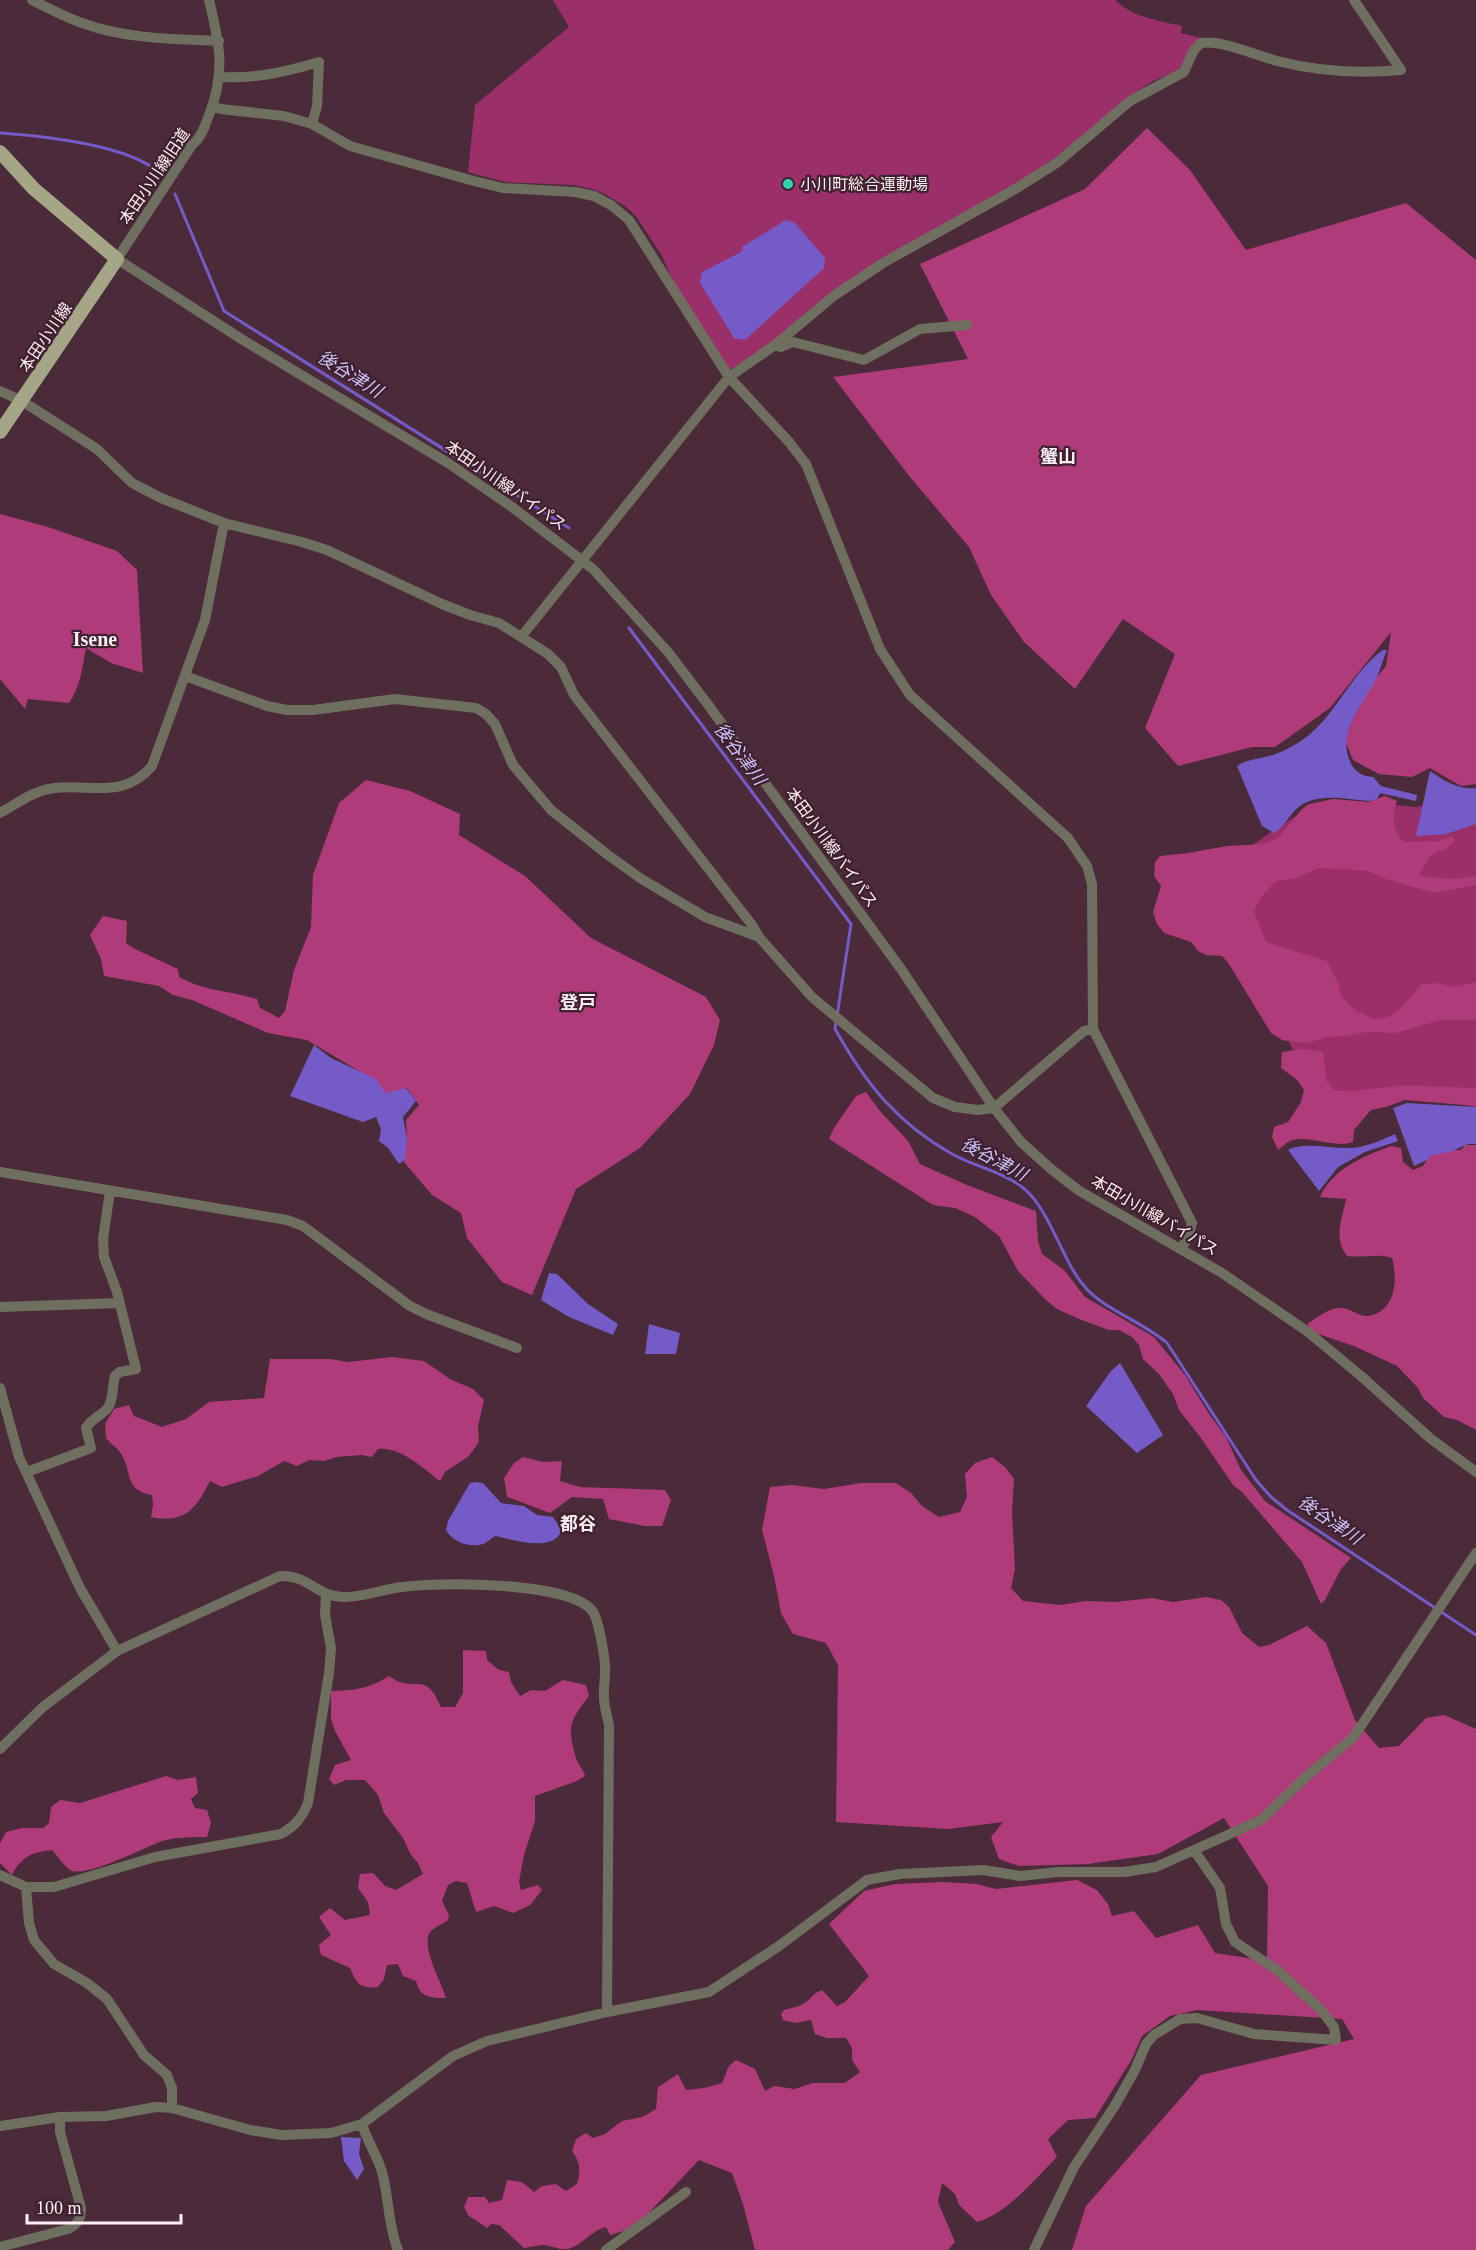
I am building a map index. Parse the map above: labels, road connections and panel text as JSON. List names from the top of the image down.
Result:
{
  "streets": {
    "main road": ["本田小川線", "本田小川線バイパス"],
    "street": ["本田小川線旧道"]
  },
  "crossings": [
    ["本田小川線旧道", "本田小川線"],
    ["本田小川線旧道", "本田小川線バイパス"],
    ["本田小川線", "本田小川線バイパス"]
  ],
  "districts": [
    "蟹山",
    "Isene",
    "登戸",
    "都谷"
  ],
  "water": ["後谷津川"],
  "places": ["小川町総合運動場"],
  "scale_bar": "100 m"
}
